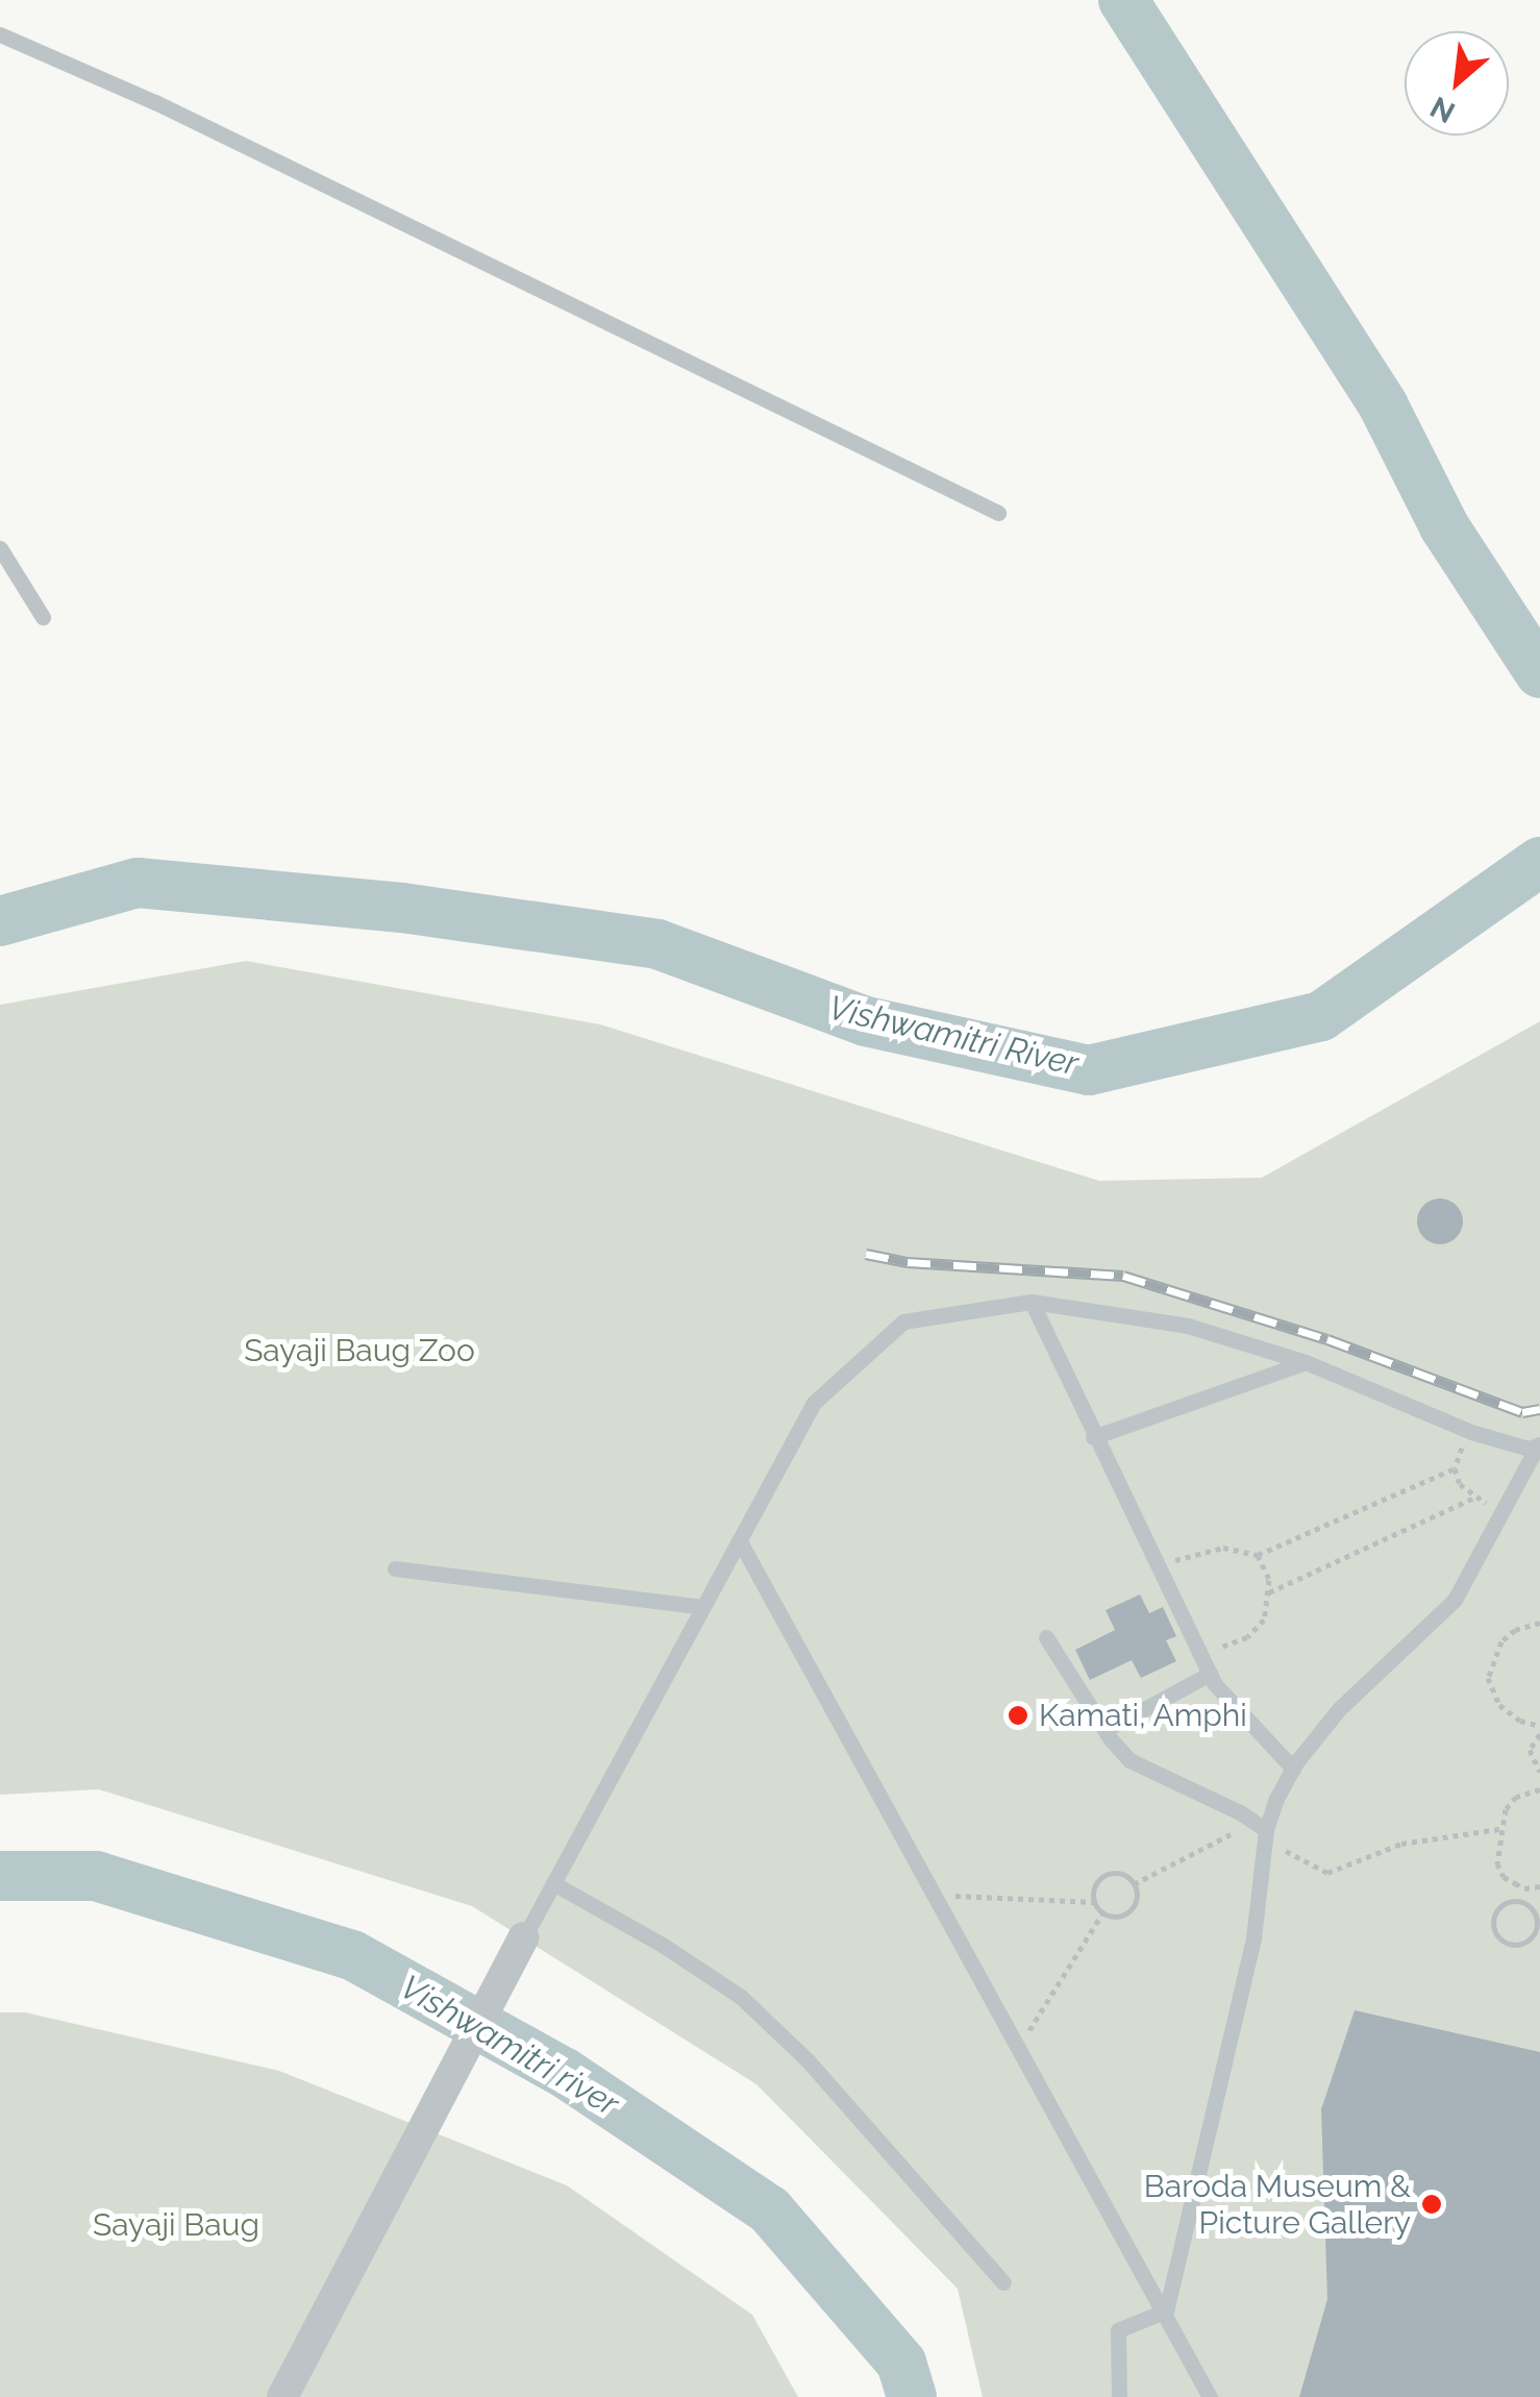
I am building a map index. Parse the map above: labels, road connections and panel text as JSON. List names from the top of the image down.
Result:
{
  "water": ["Vishwamitri River", "Vishwamitri river"],
  "parks": ["Sayaji Baug Zoo", "Sayaji Baug"],
  "places": ["Kamati, Amphi", "Baroda Museum & Picture Gallery"],
  "north": "bottom left"
}
